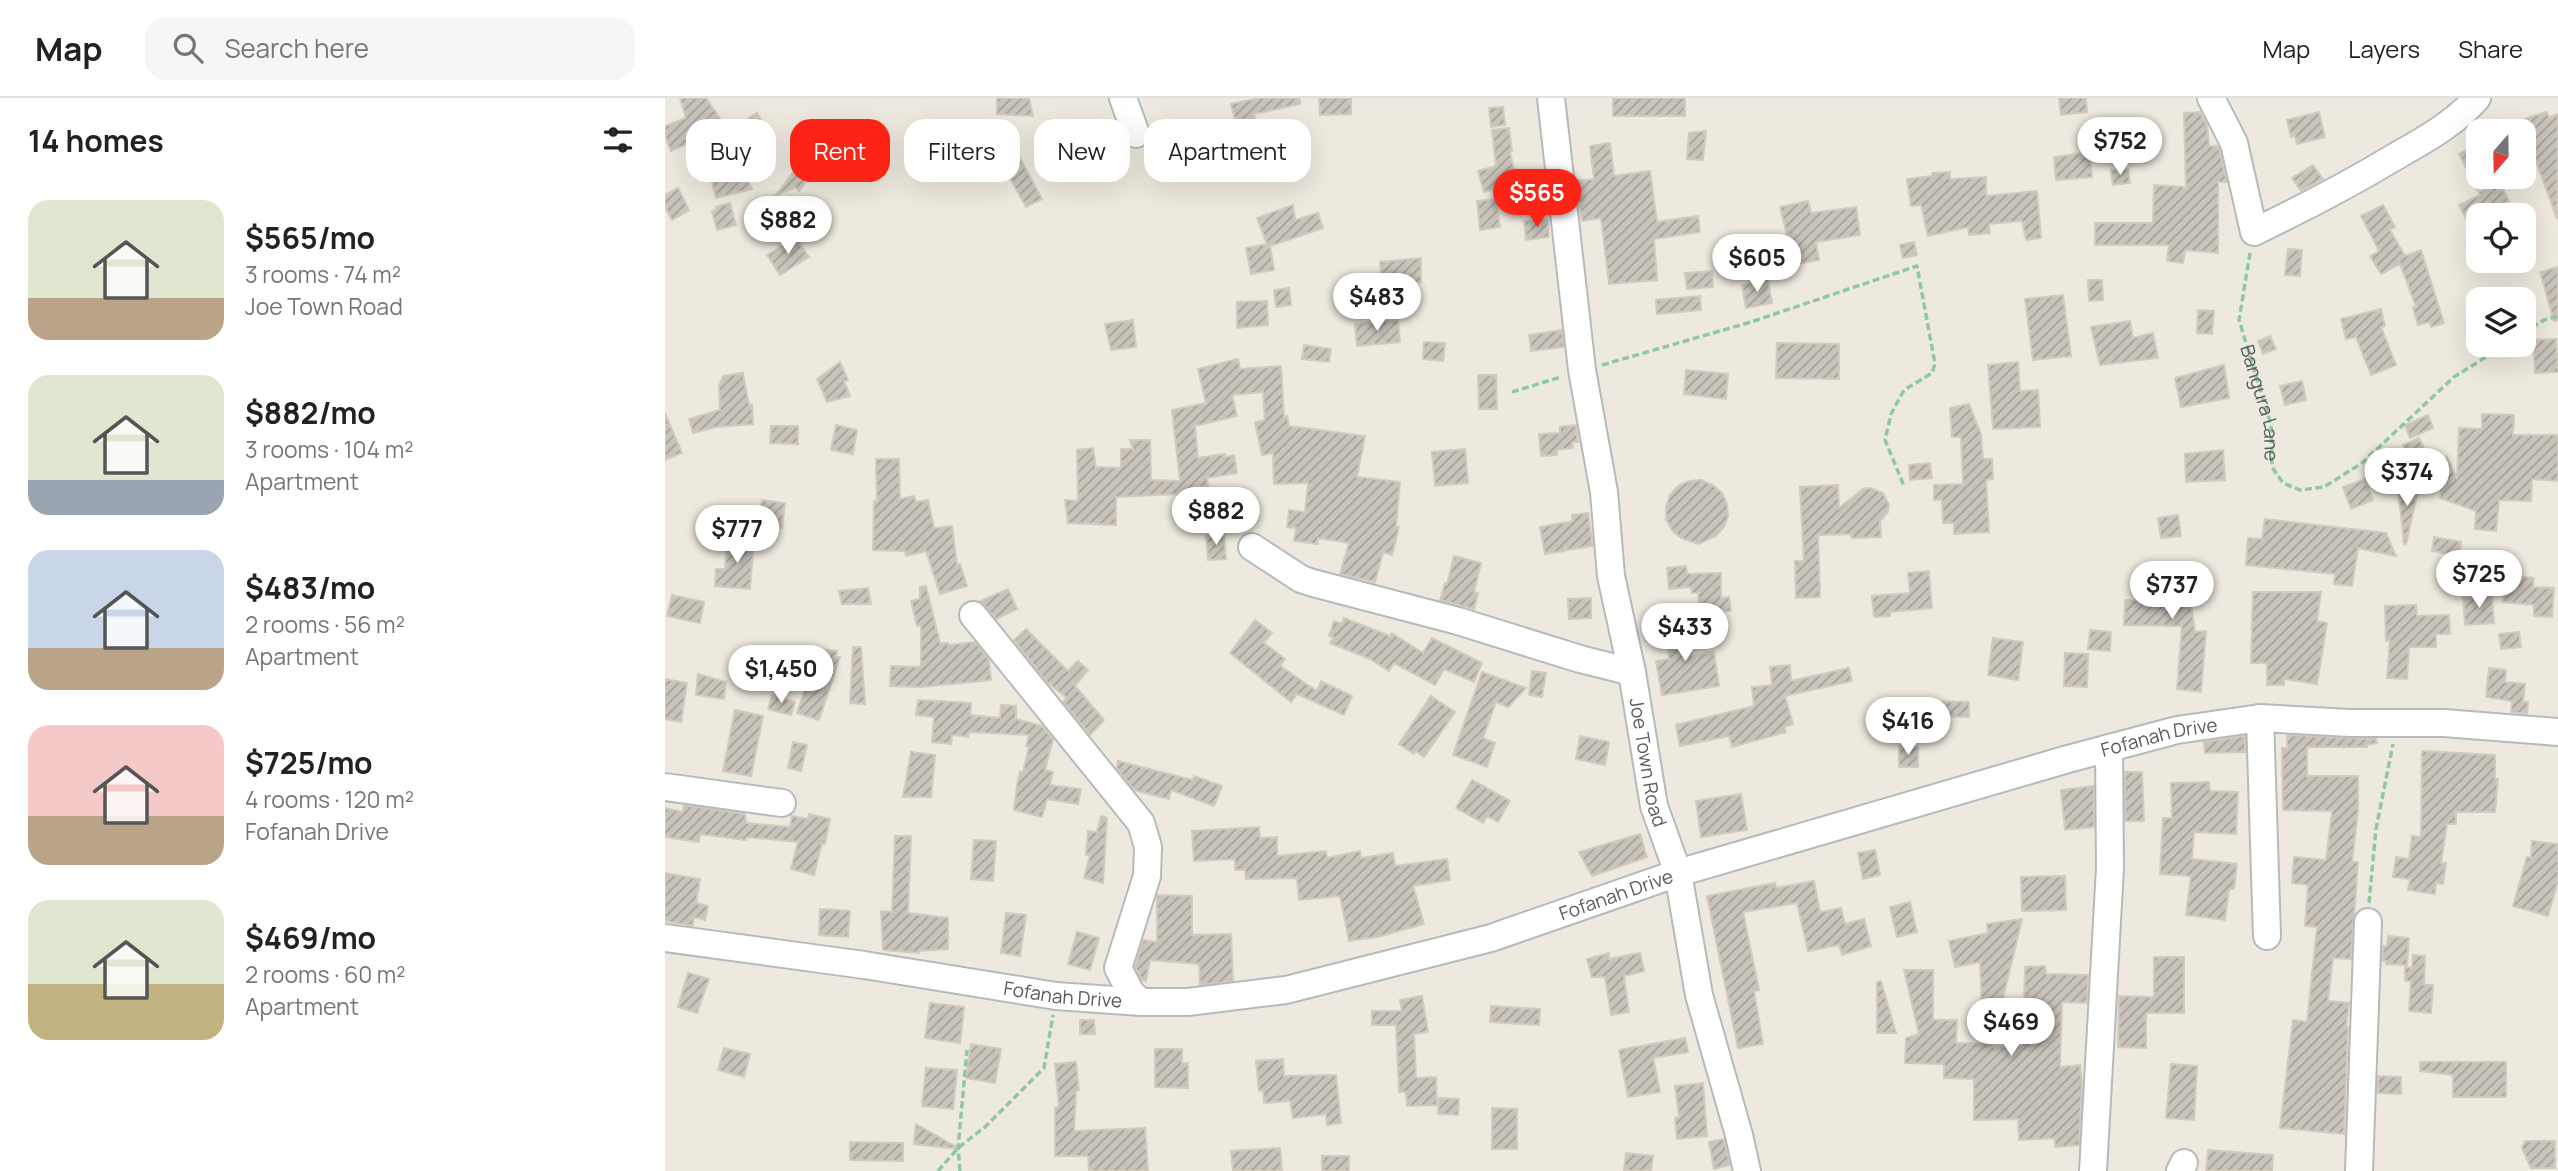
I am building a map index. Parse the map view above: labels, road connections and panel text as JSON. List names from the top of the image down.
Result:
{
  "streets": {
    "street": ["Fofanah Drive", "Joe Town Road"],
    "path": ["Bangura Lane"]
  },
  "crossings": [
    ["Fofanah Drive", "Joe Town Road"]
  ],
  "north": "bottom",
  "page": {
    "header": "Map",
    "search": "Search here",
    "nav": ["Map", "Layers", "Share"],
    "heading": "14 homes",
    "price": [
      "$752",
      "$565",
      "$882",
      "$605",
      "$483",
      "$374",
      "$882",
      "$777",
      "$725",
      "$737",
      "$433",
      "$1,450",
      "$416",
      "$469"
    ],
    "chip": [
      "Buy",
      "Rent",
      "Filters",
      "New",
      "Apartment"
    ],
    "list": [
      {
        "name": "$565/mo",
        "note": "3 rooms · 74 m² · Joe Town Road"
      },
      {
        "name": "$882/mo",
        "note": "3 rooms · 104 m² · Apartment"
      },
      {
        "name": "$483/mo",
        "note": "2 rooms · 56 m² · Apartment"
      },
      {
        "name": "$725/mo",
        "note": "4 rooms · 120 m² · Fofanah Drive"
      },
      {
        "name": "$469/mo",
        "note": "2 rooms · 60 m² · Apartment"
      }
    ]
  }
}
